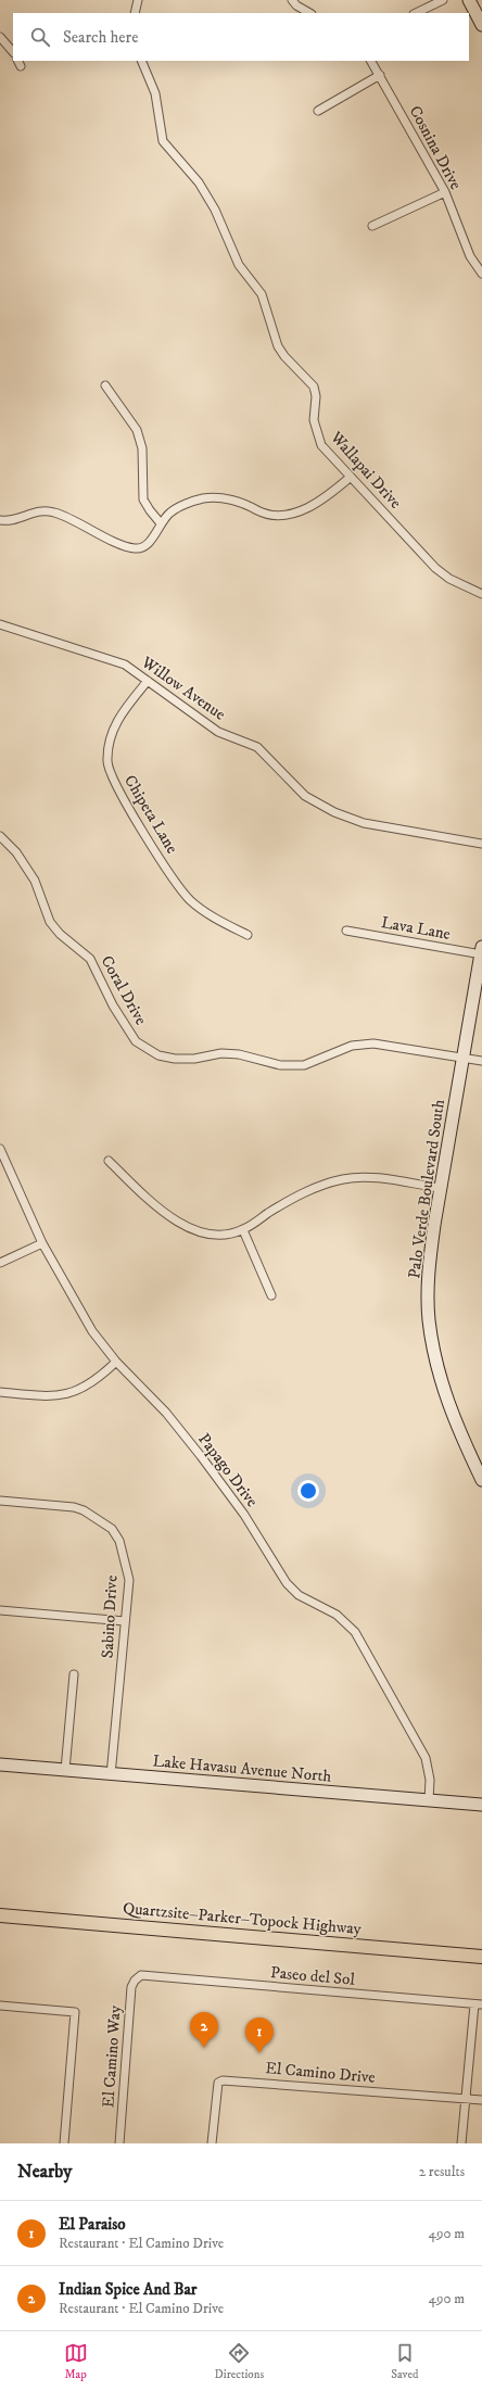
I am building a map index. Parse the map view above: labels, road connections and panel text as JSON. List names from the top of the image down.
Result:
{
  "streets": {
    "highway": ["Quartzsite–Parker–Topock Highway"],
    "main road": ["Palo Verde Boulevard South", "Lake Havasu Avenue North"],
    "street": [
      "Cosnina Drive",
      "Wallapai Drive",
      "Willow Avenue",
      "Chipeta Lane",
      "Lava Lane",
      "Coral Drive",
      "Papago Drive",
      "Sabino Drive",
      "Paseo del Sol",
      "El Camino Way",
      "El Camino Drive"
    ]
  },
  "crossings": [
    ["Willow Avenue", "Chipeta Lane"],
    ["Lava Lane", "Palo Verde Boulevard South"],
    ["Coral Drive", "Palo Verde Boulevard South"],
    ["Papago Drive", "Lake Havasu Avenue North"],
    ["Sabino Drive", "Lake Havasu Avenue North"],
    ["Paseo del Sol", "El Camino Way"]
  ],
  "page": {
    "search": "Search here",
    "pins": ["2", "1"],
    "heading": ["Nearby", "2 results"],
    "list": [
      {
        "mark": "1",
        "name": "El Paraiso",
        "note": "Restaurant · El Camino Drive",
        "value": "490 m"
      },
      {
        "mark": "2",
        "name": "Indian Spice And Bar",
        "note": "Restaurant · El Camino Drive",
        "value": "490 m"
      }
    ],
    "nav": ["Map", "Directions", "Saved"]
  }
}
